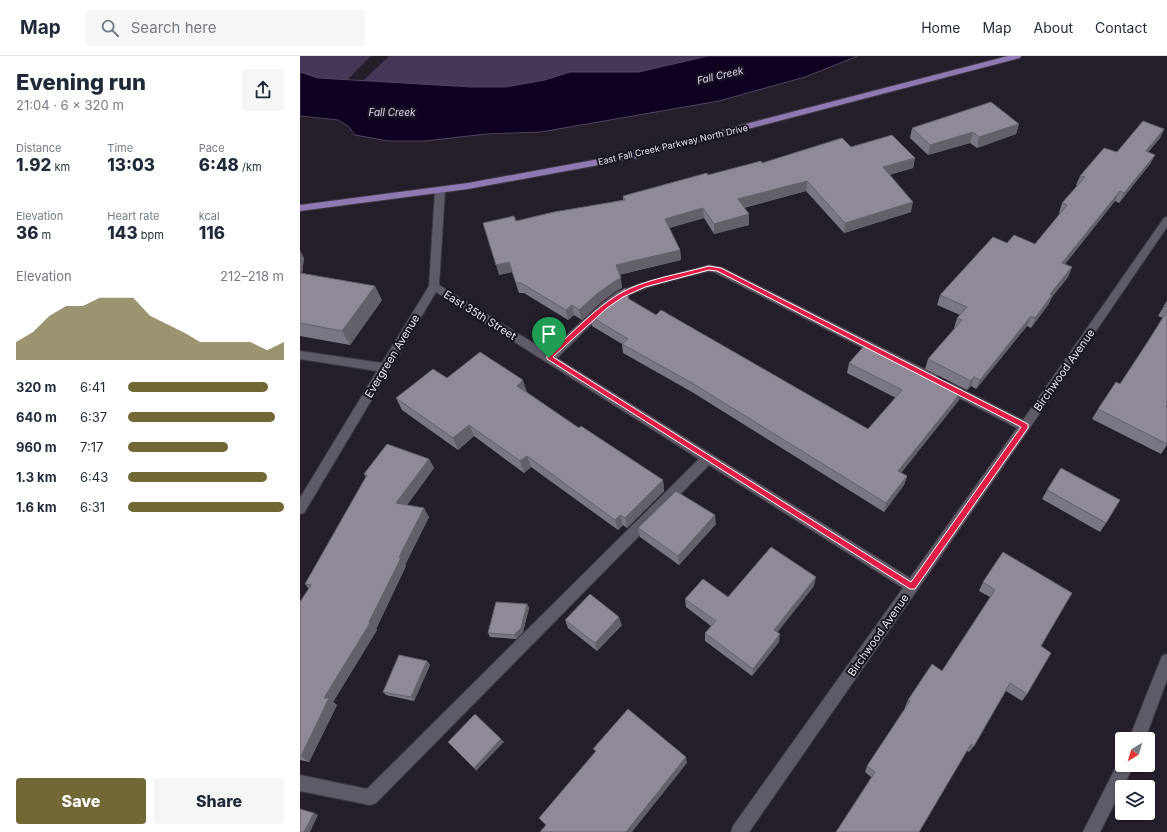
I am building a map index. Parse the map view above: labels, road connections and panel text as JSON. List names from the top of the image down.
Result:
{
  "streets": {
    "main road": ["East Fall Creek Parkway North Drive"],
    "street": ["East 35th Street", "Evergreen Avenue", "Birchwood Avenue"]
  },
  "crossings": [
    ["East Fall Creek Parkway North Drive", "Evergreen Avenue"],
    ["East 35th Street", "Evergreen Avenue"],
    ["East 35th Street", "Birchwood Avenue"]
  ],
  "water": ["Fall Creek"],
  "north": "bottom left",
  "page": {
    "header": "Map",
    "search": "Search here",
    "nav": [
      "Home",
      "Map",
      "About",
      "Contact"
    ],
    "heading": ["Evening run", "21:04 · 6 × 320 m"],
    "stats": [
      ["Distance", "1.92 km"],
      ["Time", "13:03"],
      ["Pace", "6:48 /km"],
      ["Elevation", "36 m"],
      ["Heart rate", "143 bpm"],
      ["kcal", "116"]
    ],
    "chart": ["Elevation", "212–218 m"],
    "list": [
      {
        "name": "320 m",
        "note": "6:41"
      },
      {
        "name": "640 m",
        "note": "6:37"
      },
      {
        "name": "960 m",
        "note": "7:17"
      },
      {
        "name": "1.3 km",
        "note": "6:43"
      },
      {
        "name": "1.6 km",
        "note": "6:31"
      }
    ],
    "buttons": ["Save", "Share"]
  }
}
